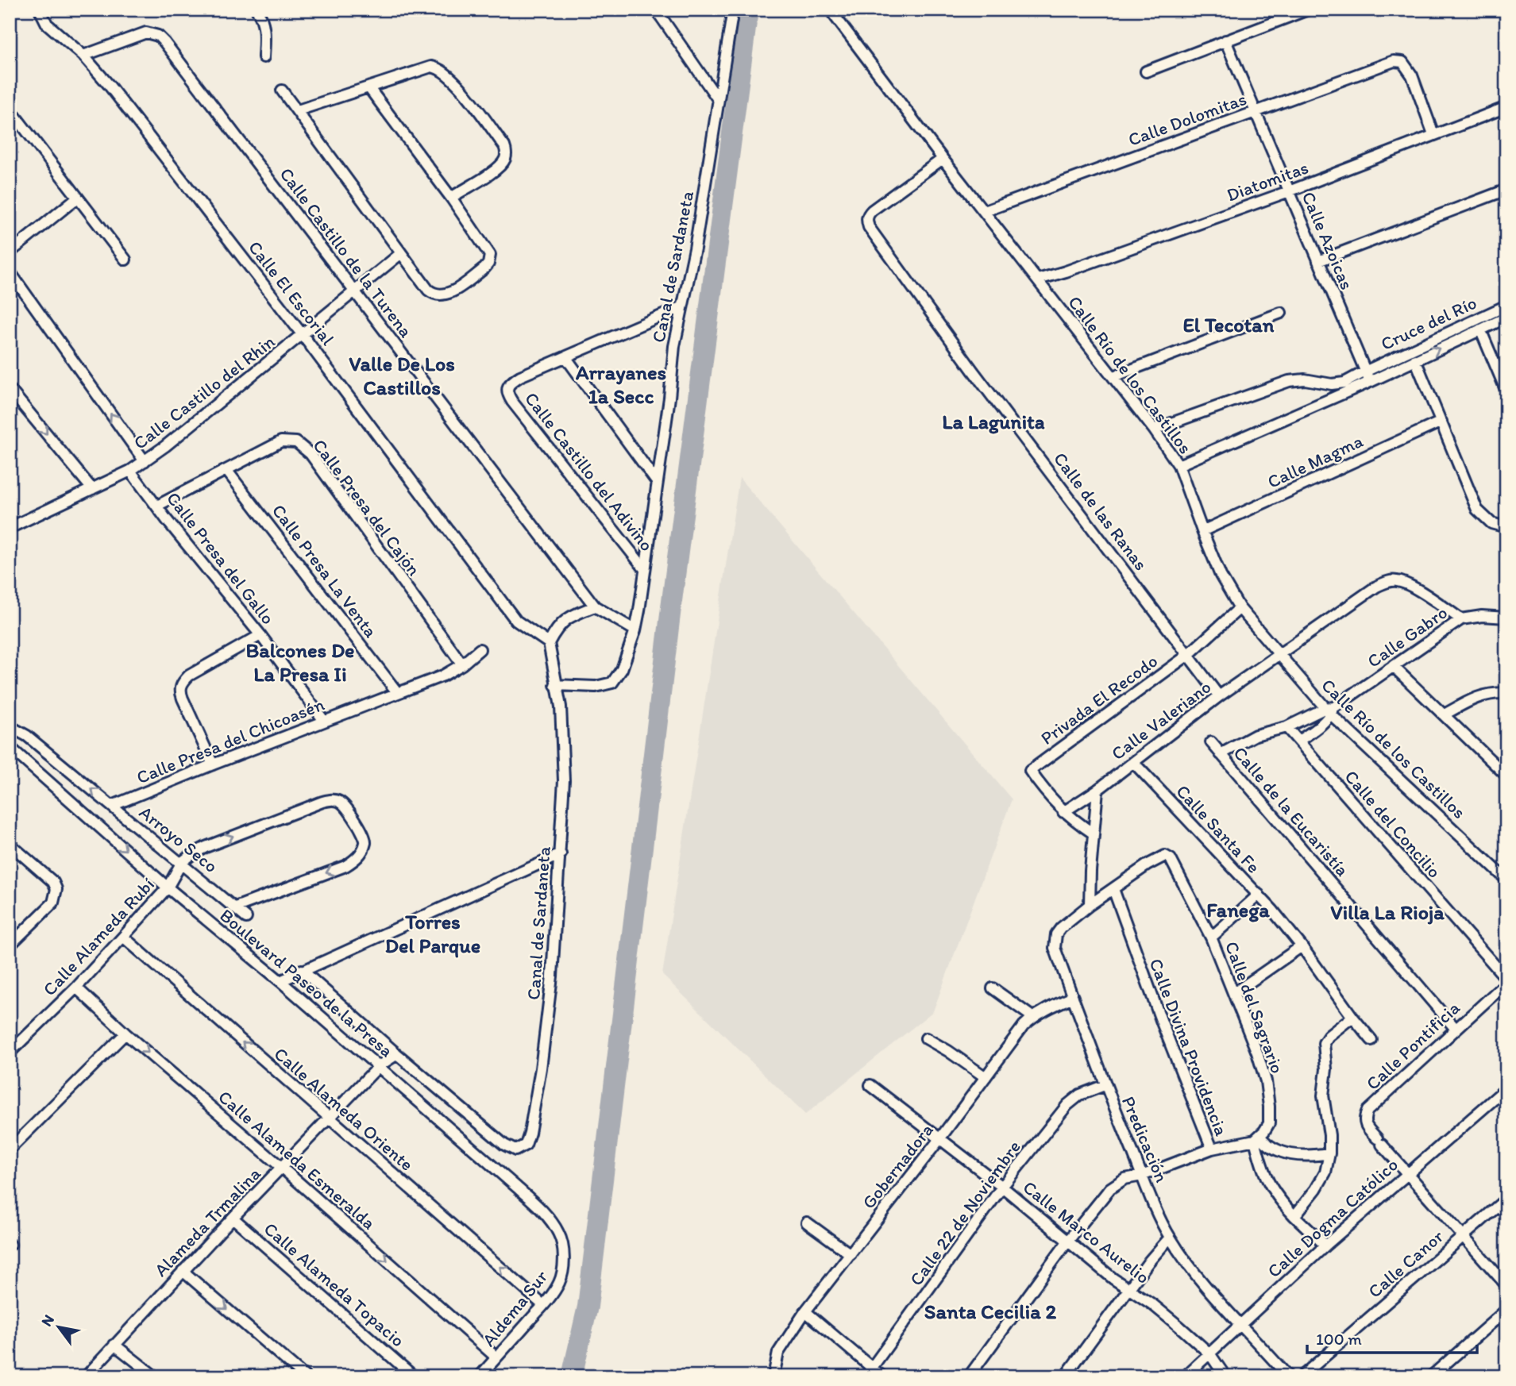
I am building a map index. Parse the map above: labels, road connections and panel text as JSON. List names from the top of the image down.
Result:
{
  "streets": {
    "street": [
      "Calle Dolomitas",
      "Diatomitas",
      "Calle Azoicas",
      "Calle Castillo de la Turena",
      "Canal de Sardaneta",
      "Calle El Escorial",
      "Cruce del Río",
      "Calle Río de los Castillos",
      "Calle Castillo del Rhin",
      "Calle Magma",
      "Calle Castillo del Adivino",
      "Calle Presa del Cajón",
      "Calle de las Ranas",
      "Calle Presa del Gallo",
      "Calle Presa La Venta",
      "Calle Gabro",
      "Privada El Recodo",
      "Calle Valeriano",
      "Calle Presa del Chicoasén",
      "Calle de la Eucaristía",
      "Calle del Concilio",
      "Calle Santa Fe",
      "Arroyo Seco",
      "Calle Alameda Rubí",
      "Boulevard Paseo de la Presa",
      "Calle del Sagrario",
      "Calle Pontificia",
      "Calle Divina Providencia",
      "Calle Alameda Oriente",
      "Predicación",
      "Calle Alameda Esmeralda",
      "Gobernadora",
      "Calle 22 de Noviembre",
      "Calle Dogma Católico",
      "Alameda Trmalina",
      "Calle Marco Aurelio",
      "Calle Canor",
      "Calle Alameda Topacio",
      "Aldema Sur"
    ]
  },
  "crossings": [
    ["Calle Dolomitas", "Diatomitas"],
    ["Calle Dolomitas", "Calle Azoicas"],
    ["Calle Dolomitas", "Calle Río de los Castillos"],
    ["Diatomitas", "Calle Azoicas"],
    ["Diatomitas", "Calle Río de los Castillos"],
    ["Calle Azoicas", "Cruce del Río"],
    ["Calle Castillo de la Turena", "Canal de Sardaneta"],
    ["Calle Castillo de la Turena", "Calle El Escorial"],
    ["Calle Castillo de la Turena", "Calle Castillo del Rhin"],
    ["Canal de Sardaneta", "Calle El Escorial"],
    ["Canal de Sardaneta", "Calle Castillo del Adivino"],
    ["Canal de Sardaneta", "Alameda Trmalina"],
    ["Calle El Escorial", "Calle Castillo del Rhin"],
    ["Cruce del Río", "Calle Río de los Castillos"],
    ["Calle Río de los Castillos", "Calle Magma"],
    ["Calle Río de los Castillos", "Calle de las Ranas"],
    ["Calle Río de los Castillos", "Calle Gabro"],
    ["Calle Río de los Castillos", "Privada El Recodo"],
    ["Calle Río de los Castillos", "Calle Valeriano"],
    ["Calle Castillo del Rhin", "Calle Presa del Gallo"],
    ["Calle Presa del Cajón", "Calle Presa del Gallo"],
    ["Calle Presa del Cajón", "Calle Presa La Venta"],
    ["Calle Presa del Cajón", "Calle Presa del Chicoasén"],
    ["Calle de las Ranas", "Privada El Recodo"],
    ["Calle de las Ranas", "Calle Valeriano"],
    ["Calle Presa del Gallo", "Calle Presa del Chicoasén"],
    ["Calle Presa La Venta", "Calle Presa del Chicoasén"],
    ["Calle Gabro", "Calle Valeriano"],
    ["Privada El Recodo", "Calle Valeriano"],
    ["Calle Valeriano", "Calle Santa Fe"],
    ["Calle Presa del Chicoasén", "Arroyo Seco"],
    ["Calle de la Eucaristía", "Calle Pontificia"],
    ["Calle del Concilio", "Calle Pontificia"],
    ["Calle Santa Fe", "Calle del Sagrario"],
    ["Arroyo Seco", "Calle Alameda Rubí"],
    ["Calle Alameda Rubí", "Boulevard Paseo de la Presa"],
    ["Calle Alameda Rubí", "Calle Alameda Oriente"],
    ["Calle Alameda Rubí", "Calle Alameda Esmeralda"],
    ["Boulevard Paseo de la Presa", "Alameda Trmalina"],
    ["Boulevard Paseo de la Presa", "Aldema Sur"],
    ["Calle del Sagrario", "Calle Divina Providencia"],
    ["Calle Pontificia", "Calle Dogma Católico"],
    ["Calle Pontificia", "Calle Canor"],
    ["Calle Divina Providencia", "Predicación"],
    ["Calle Divina Providencia", "Calle Marco Aurelio"],
    ["Calle Alameda Oriente", "Alameda Trmalina"],
    ["Calle Alameda Oriente", "Aldema Sur"],
    ["Predicación", "Gobernadora"],
    ["Predicación", "Calle 22 de Noviembre"],
    ["Predicación", "Calle Dogma Católico"],
    ["Calle Alameda Esmeralda", "Alameda Trmalina"],
    ["Calle Alameda Esmeralda", "Aldema Sur"],
    ["Gobernadora", "Calle Marco Aurelio"],
    ["Calle 22 de Noviembre", "Calle Marco Aurelio"],
    ["Calle Dogma Católico", "Calle Marco Aurelio"],
    ["Alameda Trmalina", "Calle Alameda Topacio"]
  ],
  "one_way": ["Arroyo Seco", "Calle Alameda Oriente", "Calle Alameda Esmeralda"],
  "districts": [
    "El Tecotan",
    "Valle De Los Castillos",
    "Arrayanes 1a Secc",
    "La Lagunita",
    "Balcones De La Presa Ii",
    "Fanega",
    "Villa La Rioja",
    "Torres Del Parque",
    "Santa Cecilia 2"
  ],
  "scale_bar": "100 m",
  "north": "top left"
}
